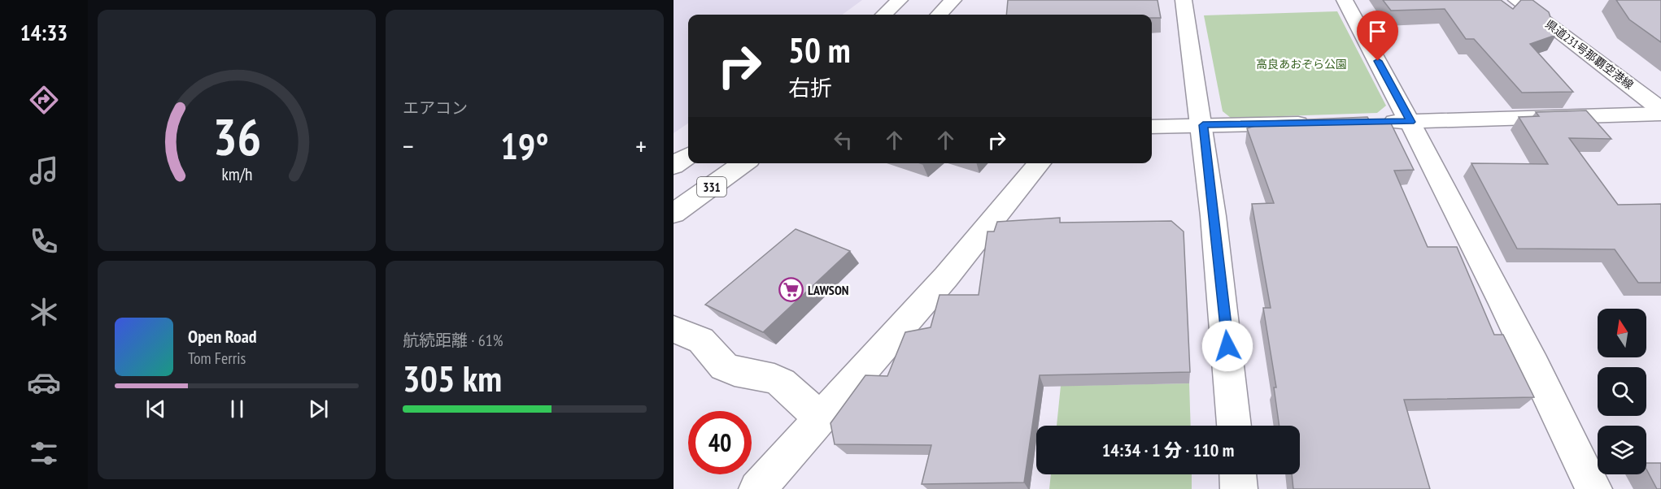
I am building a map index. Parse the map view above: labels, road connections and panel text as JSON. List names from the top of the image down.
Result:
{
  "streets": {
    "main road": ["県道231号那覇空港線", "331"]
  },
  "parks": ["高良あおぞら公園"],
  "places": {
    "supermarket": ["LAWSON"]
  },
  "north": "top",
  "page": {
    "tabs": "14:33",
    "tile": [
      "エアコン",
      ["航続距離 · 61%", "305 km"]
    ],
    "turn": ["50 m", "右折"],
    "heat": ["−", "19°", "+"],
    "song": ["Open Road", "Tom Ferris"],
    "limit": "40",
    "trip": "14:34 · 1 分 · 110 m",
    "gauge": ["36", "km/h"]
  }
}
